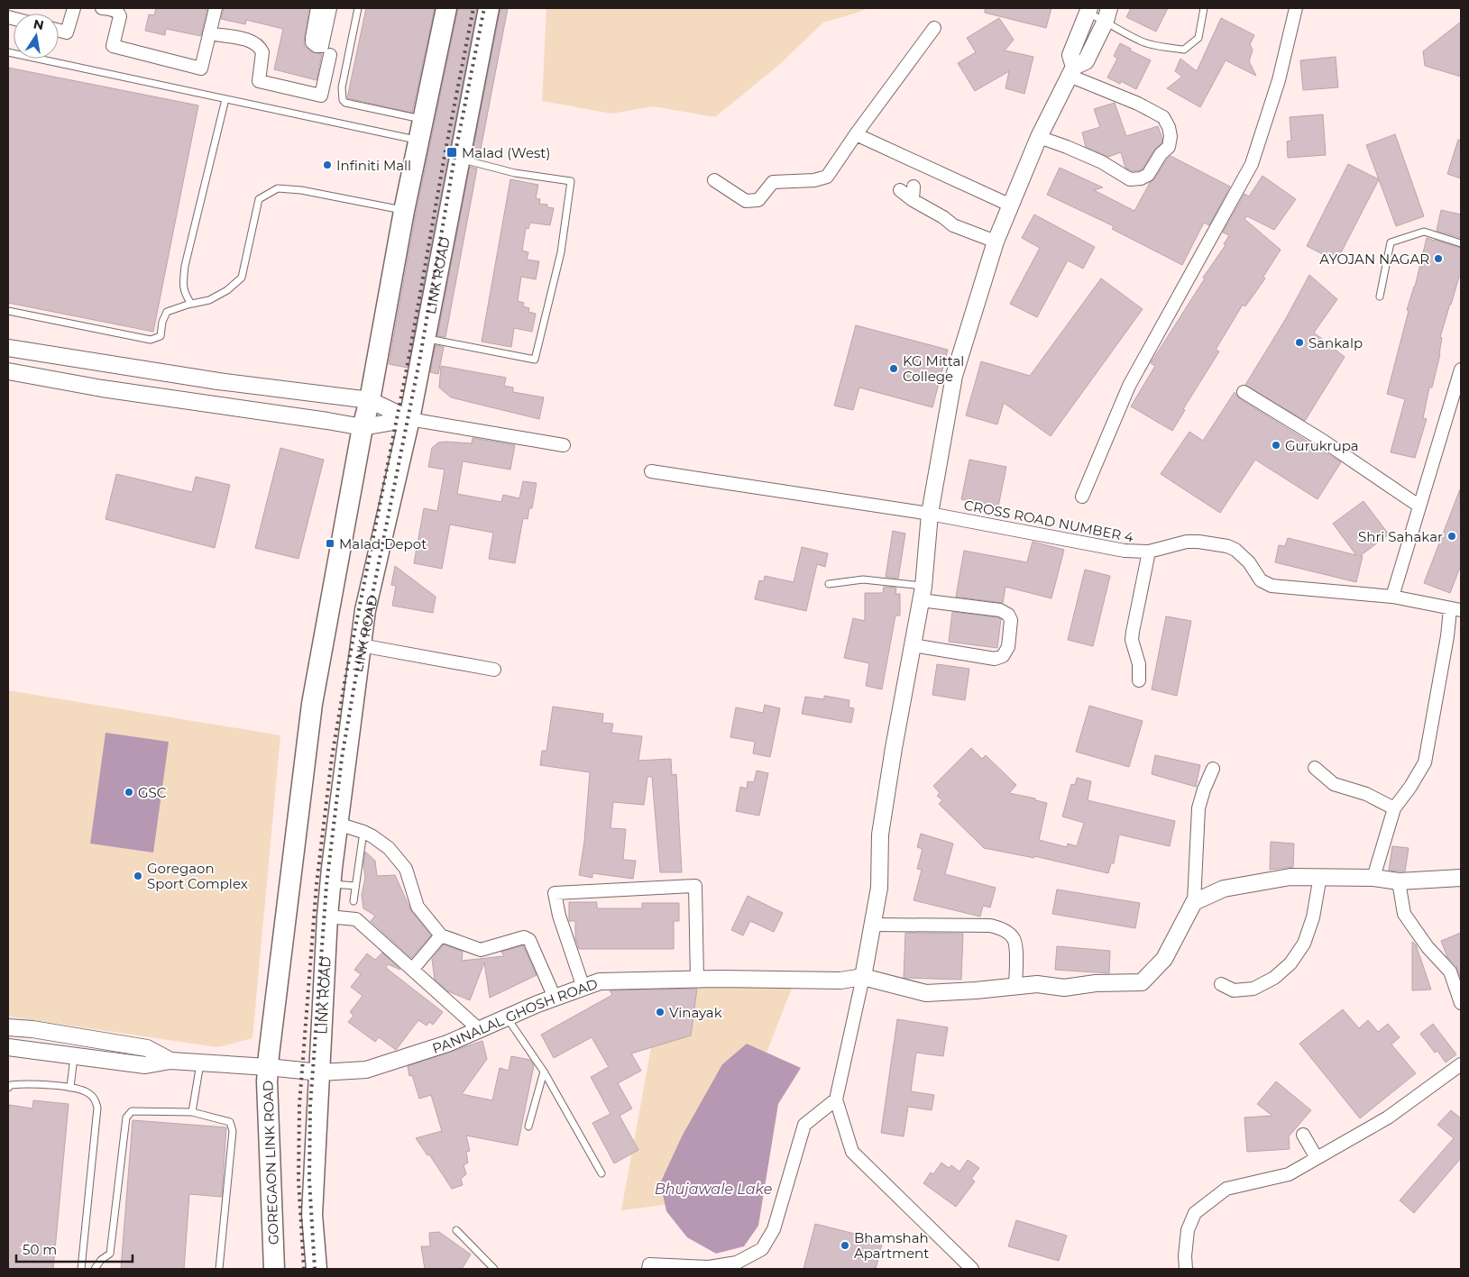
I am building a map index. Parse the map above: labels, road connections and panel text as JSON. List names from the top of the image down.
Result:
{
  "streets": {
    "main road": ["LINK ROAD", "GOREGAON LINK ROAD"],
    "street": ["CROSS ROAD NUMBER 4", "PANNALAL GHOSH ROAD"]
  },
  "crossings": [
    ["LINK ROAD", "PANNALAL GHOSH ROAD"],
    ["PANNALAL GHOSH ROAD", "GOREGAON LINK ROAD"]
  ],
  "water": ["Bhujawale Lake"],
  "places": {
    "transit": ["Malad (West)", "Malad Depot"],
    "other": [
      "Infiniti Mall",
      "AYOJAN NAGAR",
      "Sankalp",
      "KG Mittal College",
      "Gurukrupa",
      "Shri Sahakar",
      "GSC",
      "Goregaon Sport Complex",
      "Vinayak",
      "Bhamshah Apartment"
    ]
  },
  "scale_bar": "50 m",
  "north": "top"
}
